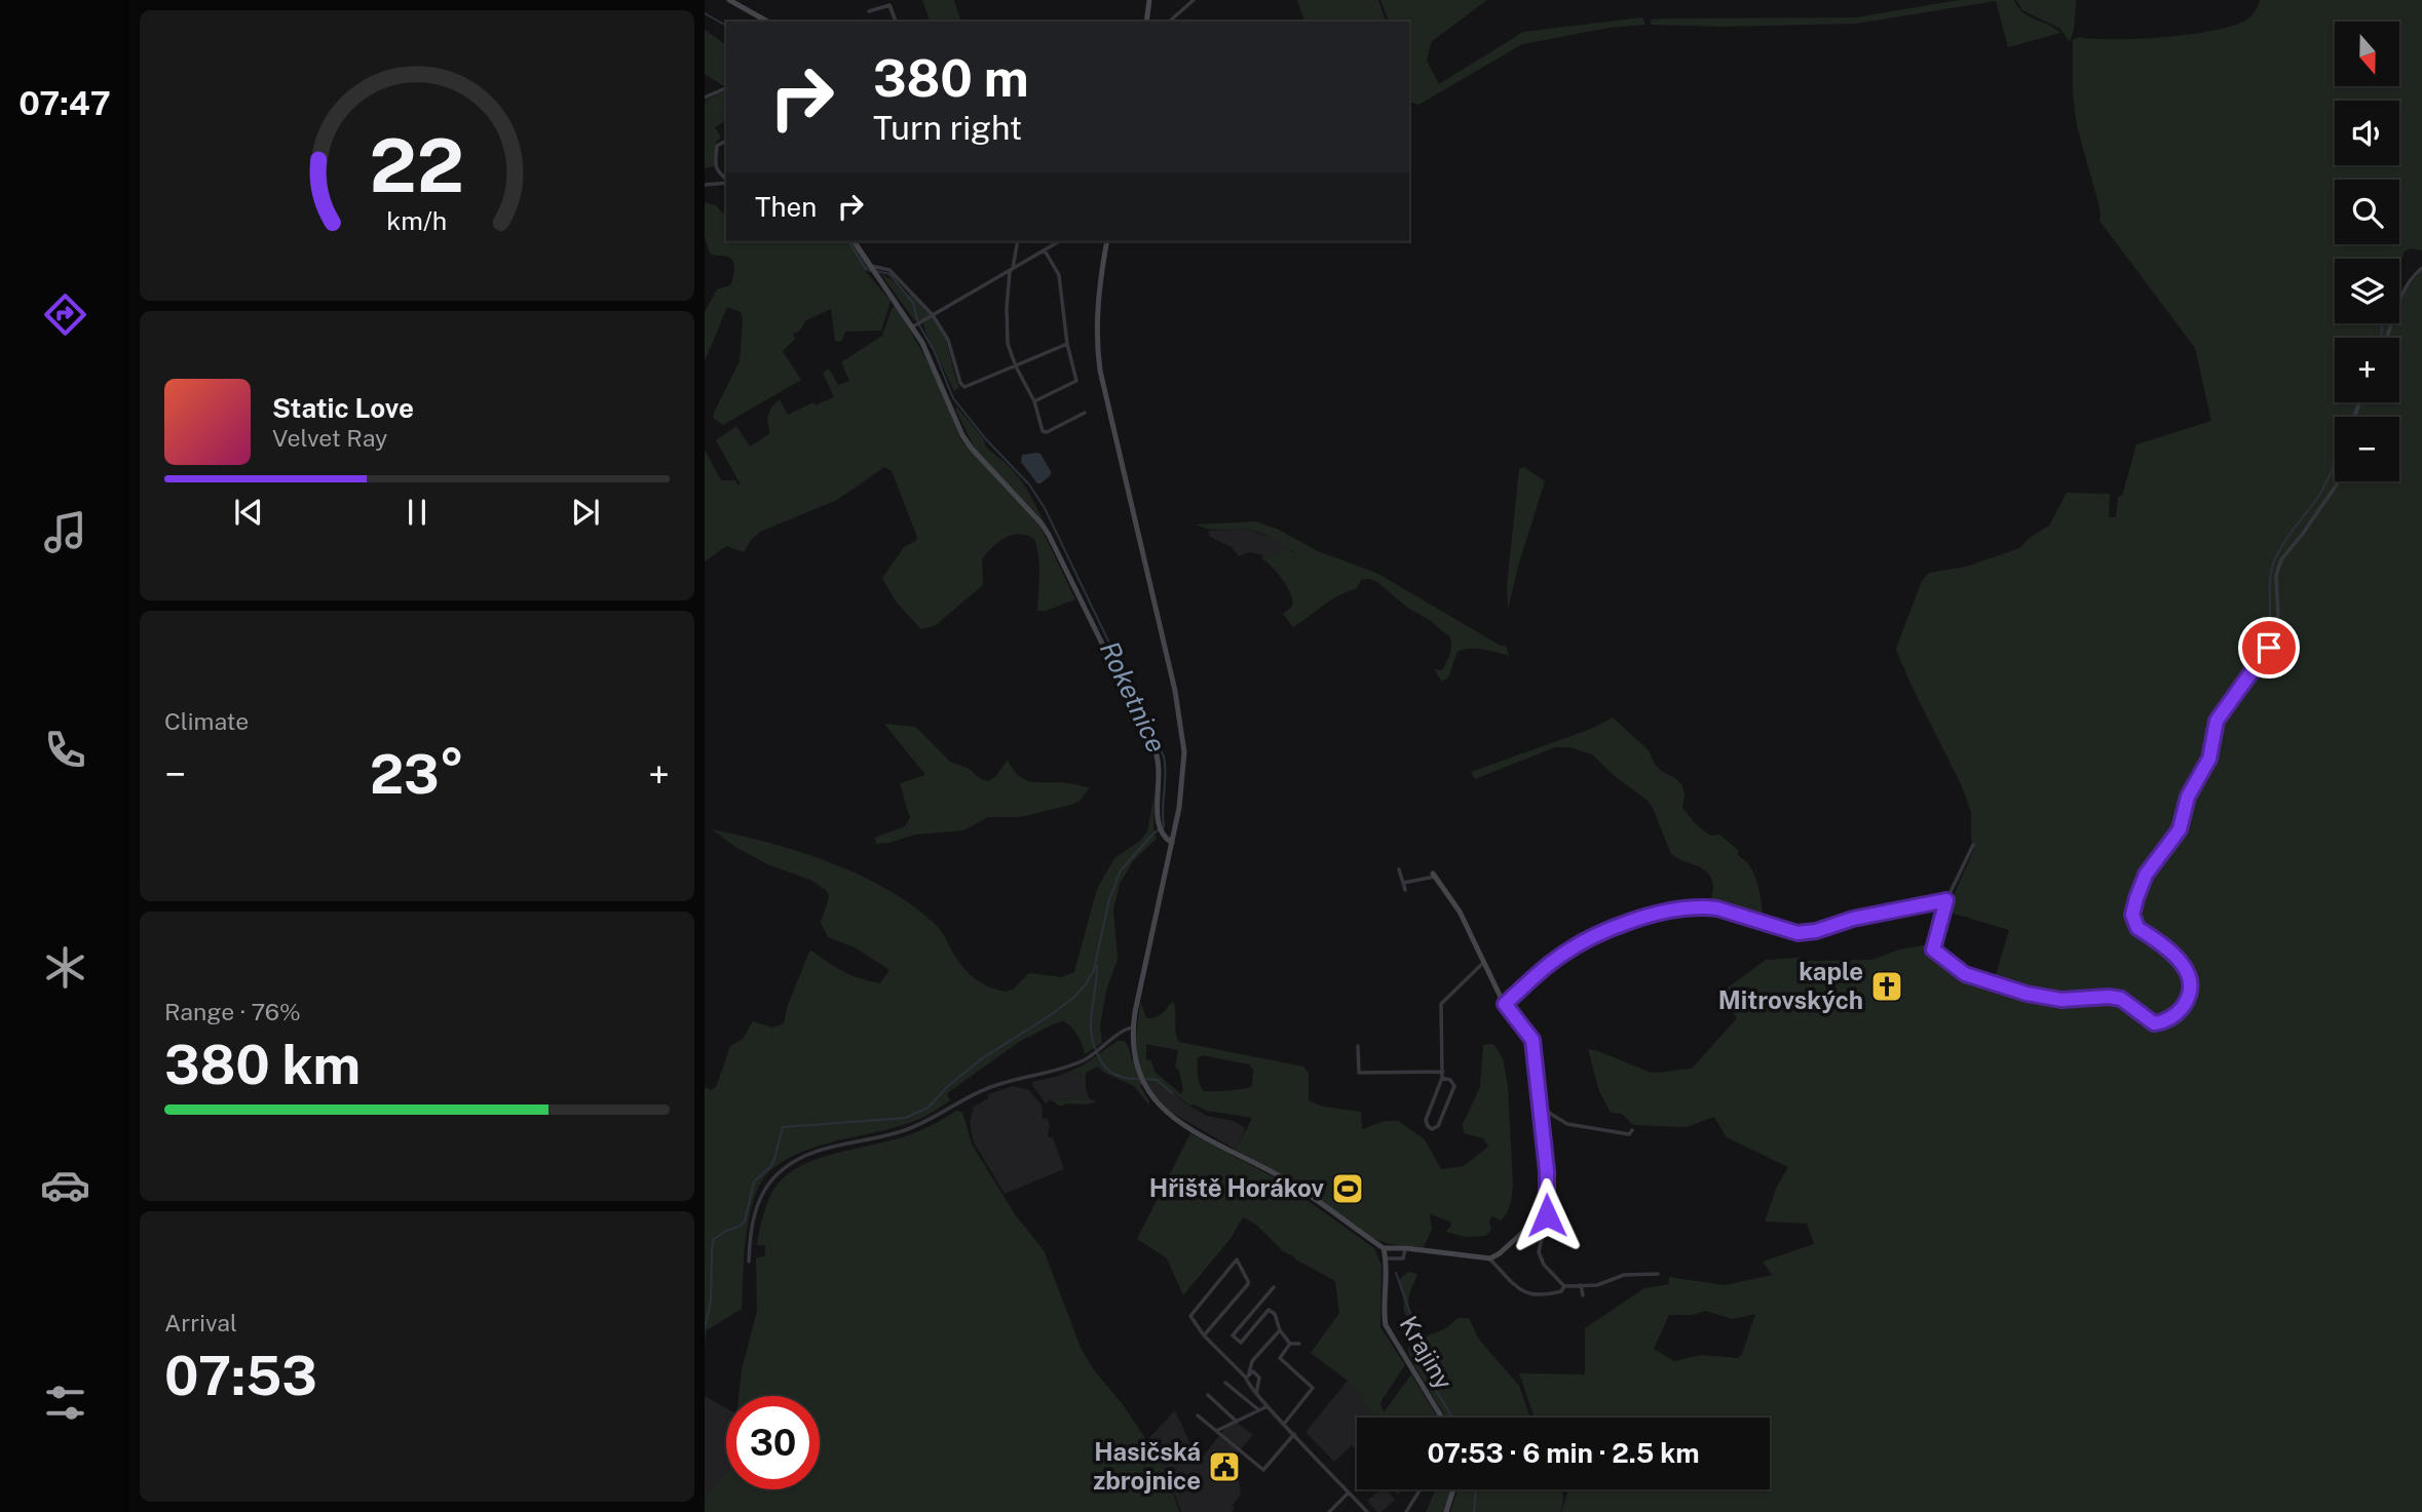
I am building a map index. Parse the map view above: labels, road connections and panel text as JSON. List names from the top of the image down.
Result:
{
  "streets": {
    "street": ["Krajiny"]
  },
  "water": ["Roketnice"],
  "places": {
    "church": ["kaple Mitrovských"],
    "sports": ["Hřiště Horákov"],
    "public building": ["Hasičská zbrojnice"]
  },
  "north": "bottom",
  "page": {
    "tabs": "07:47",
    "map_buttons": ["+", "−"],
    "turn": ["380 m", "Turn right"],
    "then": "Then",
    "song": ["Static Love", "Velvet Ray"],
    "tile": [
      "Climate",
      ["Range · 76%", "380 km"],
      ["Arrival", "07:53"]
    ],
    "heat": ["−", "23°", "+"],
    "limit": "30",
    "trip": "07:53 · 6 min · 2.5 km",
    "gauge": ["22", "km/h"]
  }
}
